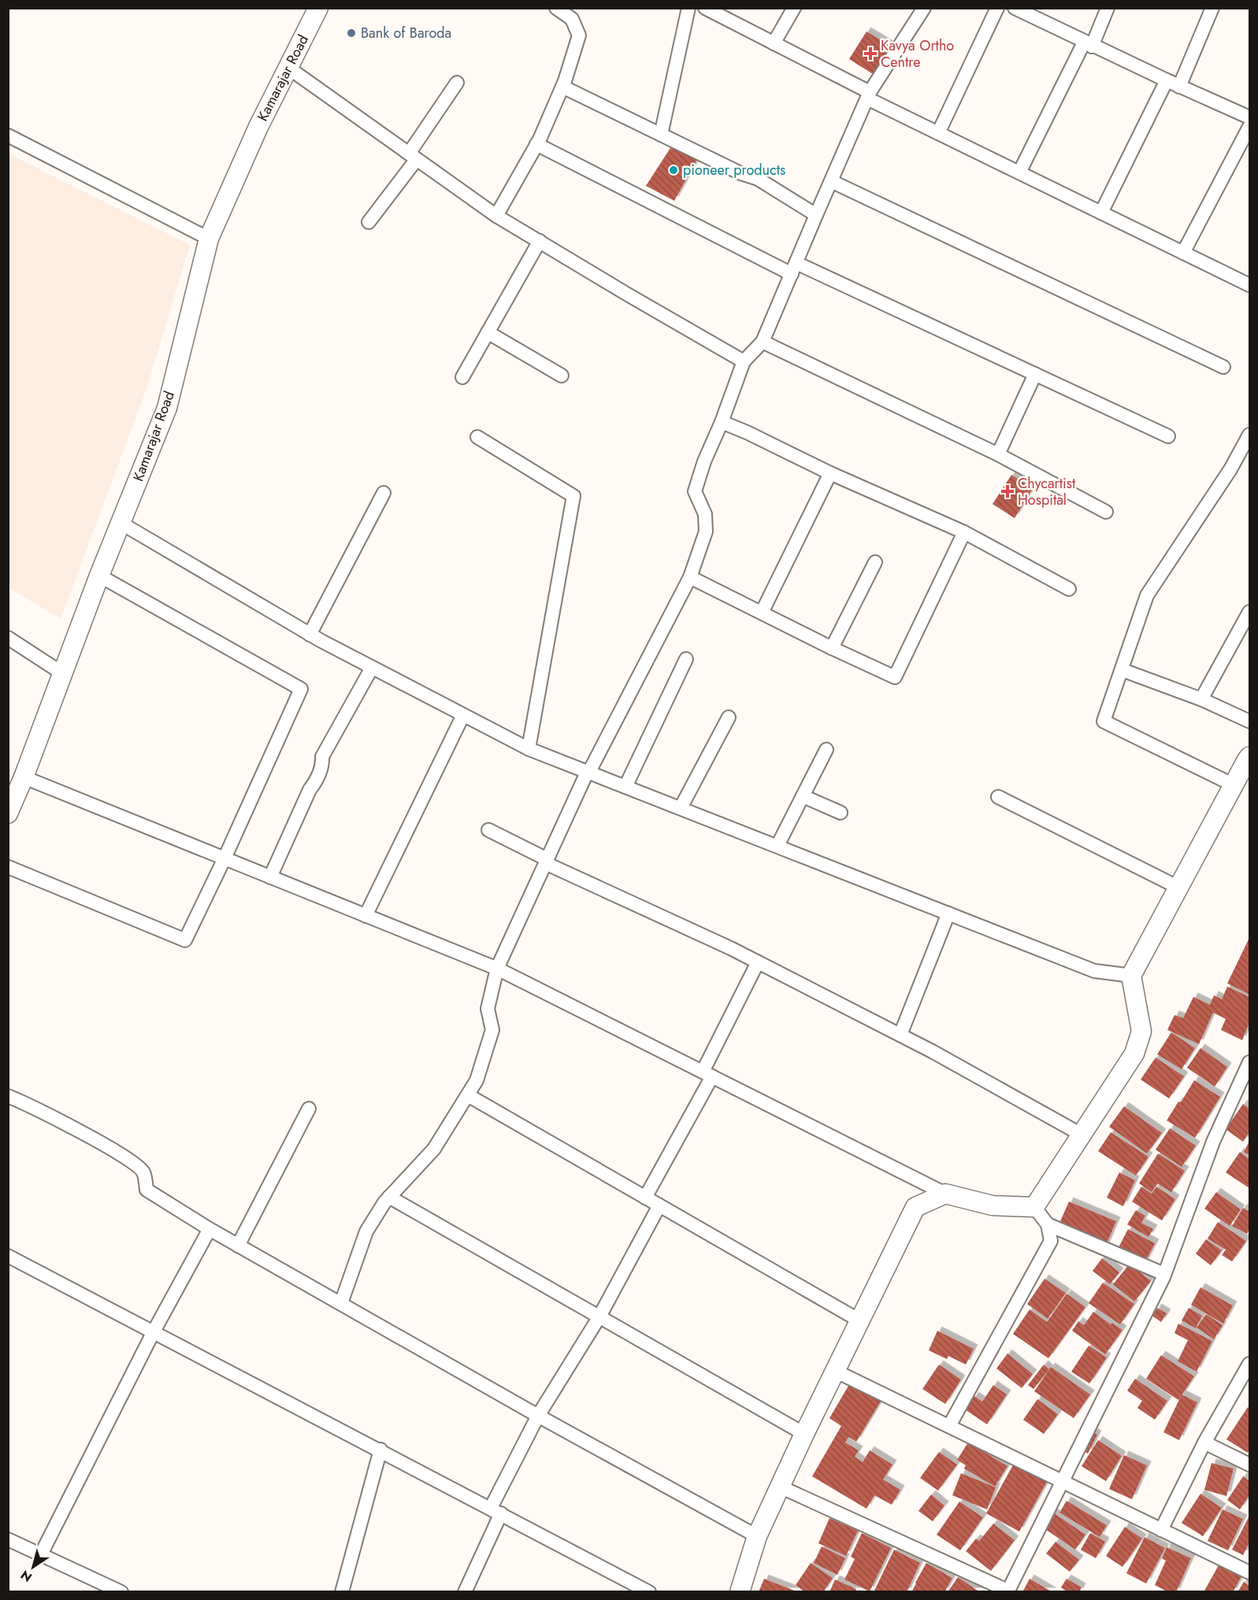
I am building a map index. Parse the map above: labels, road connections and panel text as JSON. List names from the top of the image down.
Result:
{
  "streets": {
    "street": ["Kamarajar Road"]
  },
  "places": {
    "other": ["Bank of Baroda", "pioneer products"],
    "health": ["Kavya Ortho Centre", "Chycartist Hospital"]
  },
  "north": "bottom left"
}
